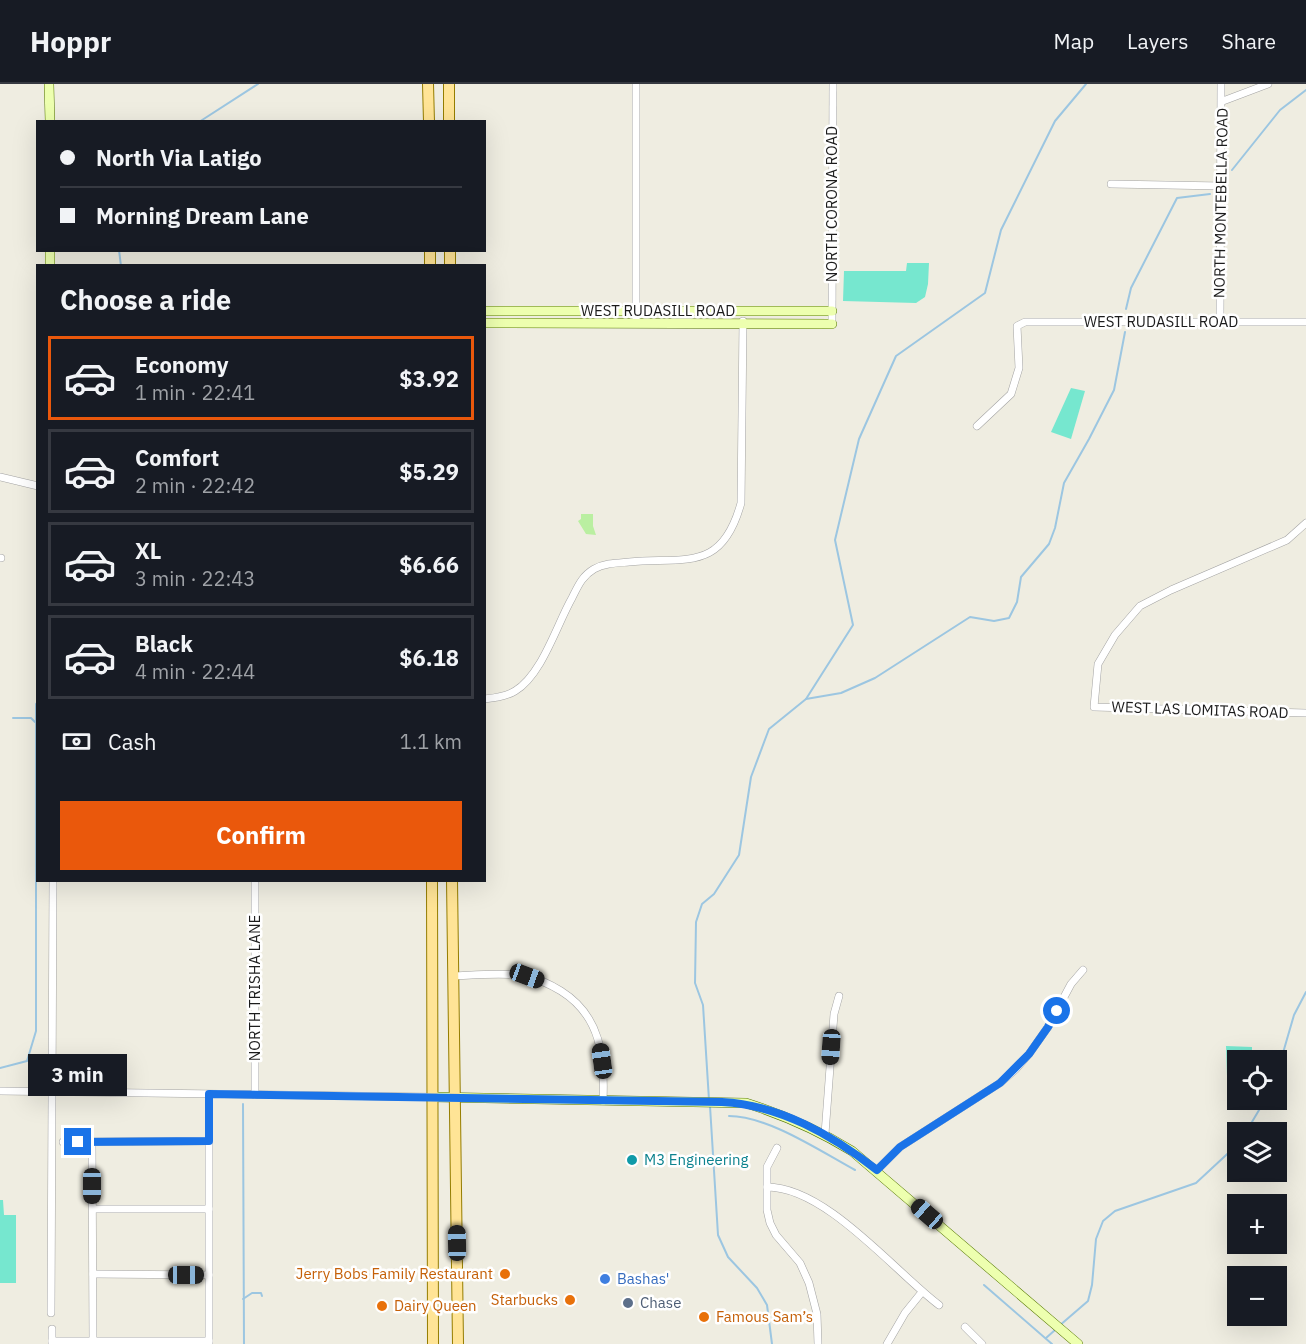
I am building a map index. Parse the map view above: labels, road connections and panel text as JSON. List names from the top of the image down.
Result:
{
  "streets": {
    "street": [
      "NORTH MONTEBELLA ROAD",
      "NORTH CORONA ROAD",
      "WEST RUDASILL ROAD",
      "WEST LAS LOMITAS ROAD",
      "NORTH TRISHA LANE"
    ]
  },
  "crossings": [
    ["NORTH MONTEBELLA ROAD", "WEST RUDASILL ROAD"],
    ["NORTH CORONA ROAD", "WEST RUDASILL ROAD"]
  ],
  "places": [
    "M3 Engineering",
    "Jerry Bobs Family Restaurant",
    "Bashas'",
    "Starbucks",
    "Chase",
    "Dairy Queen",
    "Famous Sam’s"
  ],
  "page": {
    "header": "Hoppr",
    "nav": ["Map", "Layers", "Share"],
    "banner": ["North Via Latigo", "Morning Dream Lane"],
    "heading": "Choose a ride",
    "list": [
      {
        "name": "Economy",
        "note": "1 min · 22:41",
        "value": "$3.92"
      },
      {
        "name": "Comfort",
        "note": "2 min · 22:42",
        "value": "$5.29"
      },
      {
        "name": "XL",
        "note": "3 min · 22:43",
        "value": "$6.66"
      },
      {
        "name": "Black",
        "note": "4 min · 22:44",
        "value": "$6.18"
      }
    ],
    "pay": ["Cash", "1.1 km"],
    "buttons": "Confirm",
    "map_buttons": ["+", "−"],
    "bubble": "3 min"
  }
}
